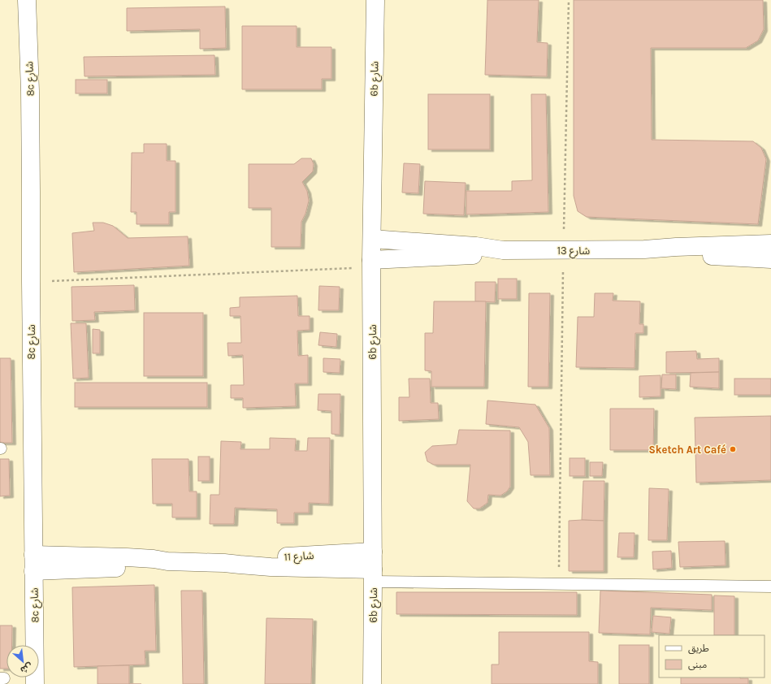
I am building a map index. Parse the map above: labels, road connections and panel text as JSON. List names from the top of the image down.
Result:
{
  "streets": {
    "street": [
      "8c شارع",
      "6b شارع",
      "شارع 13",
      "شارع 11"
    ]
  },
  "crossings": [
    ["8c شارع", "شارع 11"],
    ["6b شارع", "شارع 13"],
    ["6b شارع", "شارع 11"]
  ],
  "places": ["Sketch Art Café"],
  "legend": ["طريق", "مبنى"],
  "north": "bottom right"
}
